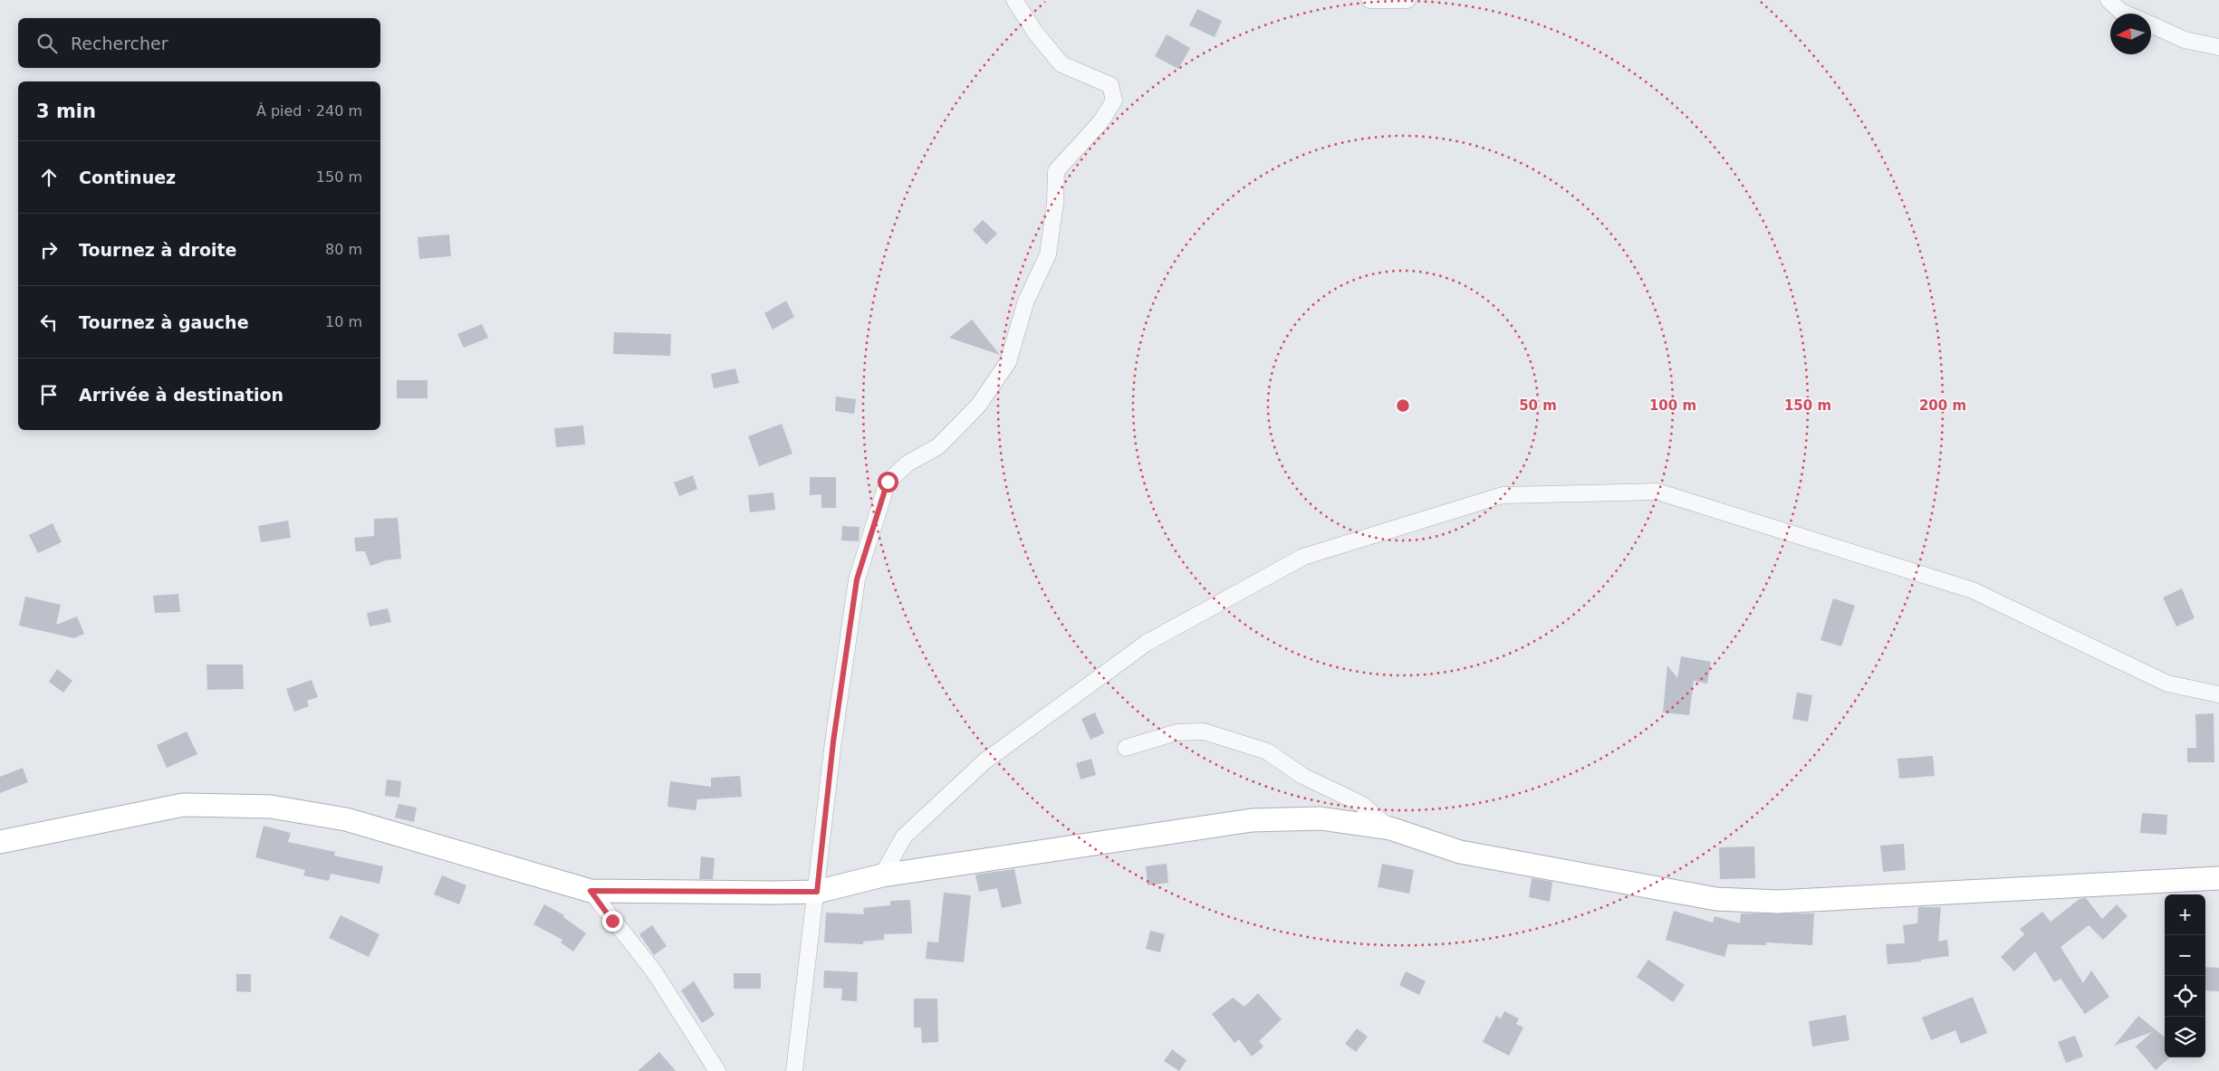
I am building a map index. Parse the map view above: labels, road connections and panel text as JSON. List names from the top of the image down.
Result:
{
  "north": "left",
  "page": {
    "search": "Rechercher",
    "heading": ["3 min", "À pied · 240 m"],
    "list": [
      ["Continuez", "150 m"],
      ["Tournez à droite", "80 m"],
      ["Tournez à gauche", "10 m"],
      "Arrivée à destination"
    ],
    "map_buttons": ["+", "−"]
  },
  "rings": [
    "50 m",
    "100 m",
    "150 m",
    "200 m"
  ]
}
